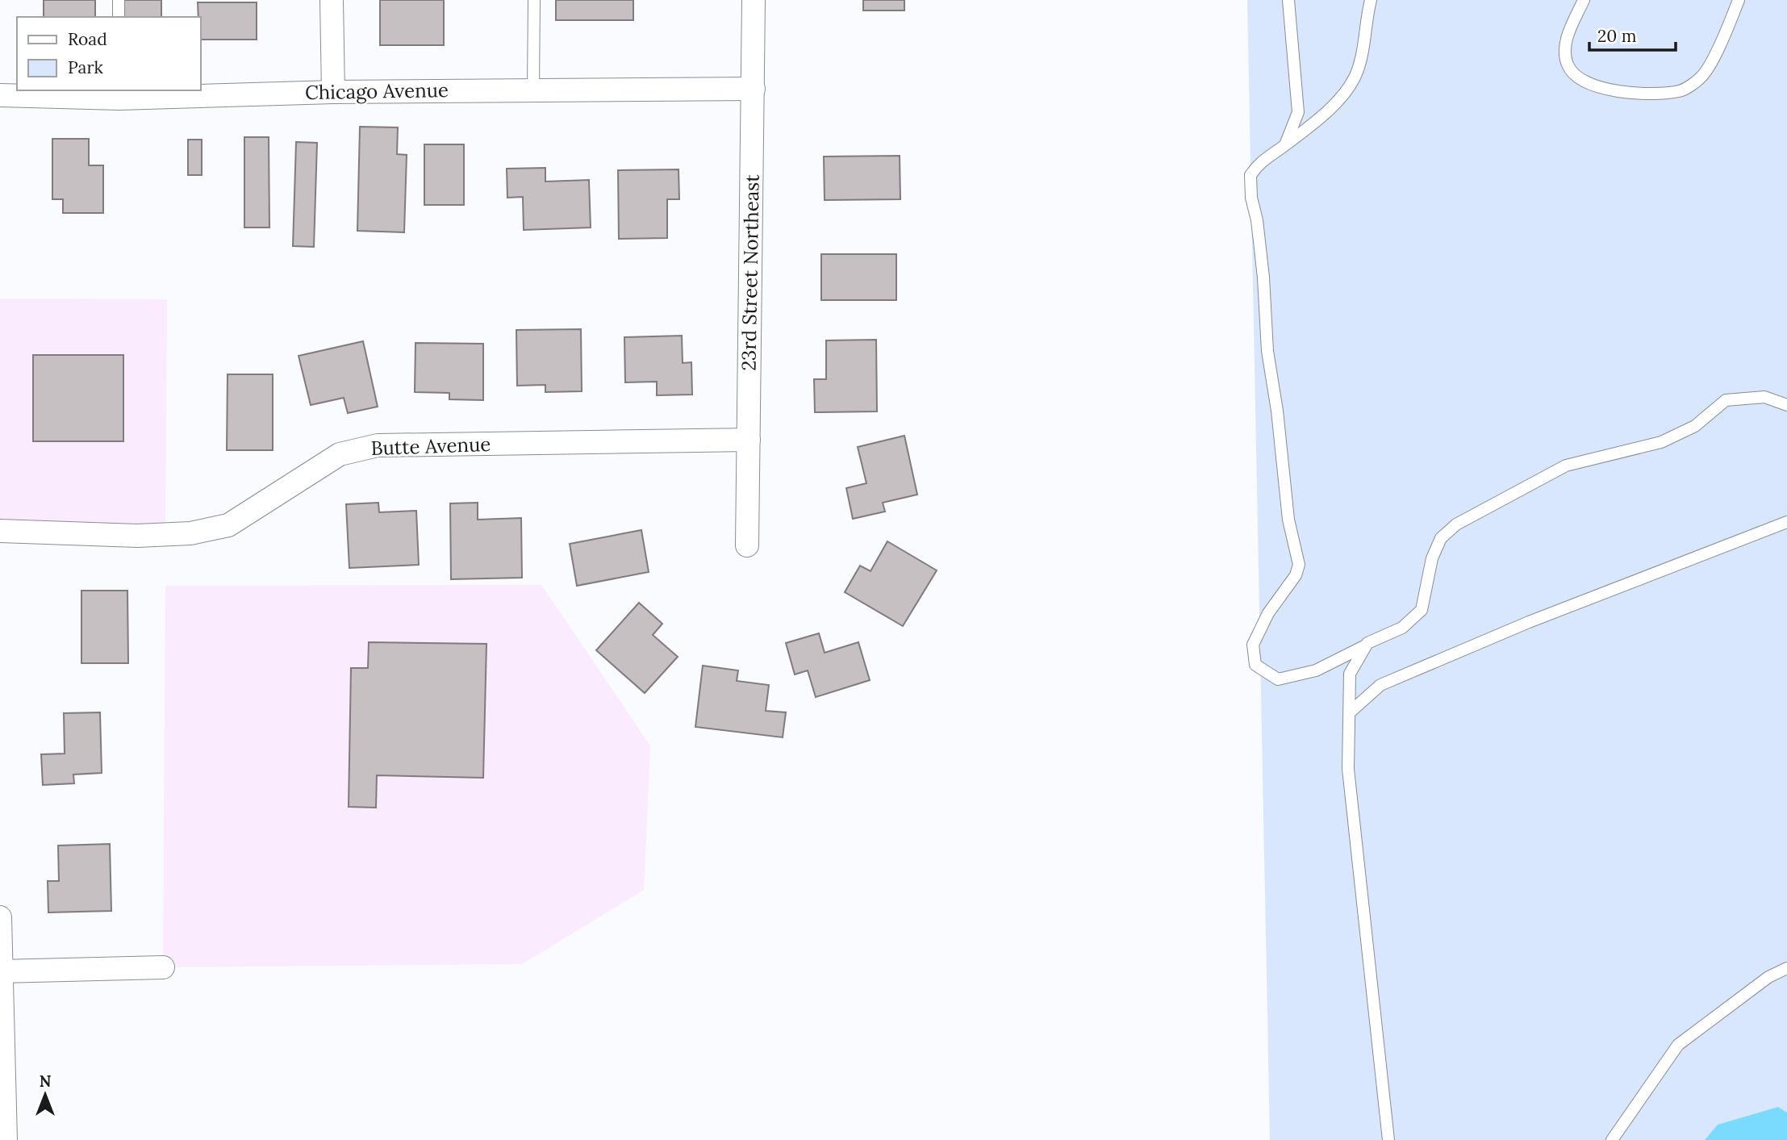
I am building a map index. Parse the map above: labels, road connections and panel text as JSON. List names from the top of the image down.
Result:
{
  "streets": {
    "street": ["Chicago Avenue", "23rd Street Northeast", "Butte Avenue"]
  },
  "crossings": [
    ["Chicago Avenue", "23rd Street Northeast"],
    ["23rd Street Northeast", "Butte Avenue"]
  ],
  "legend": ["Road", "Park"],
  "scale_bar": "20 m",
  "north": "top"
}
